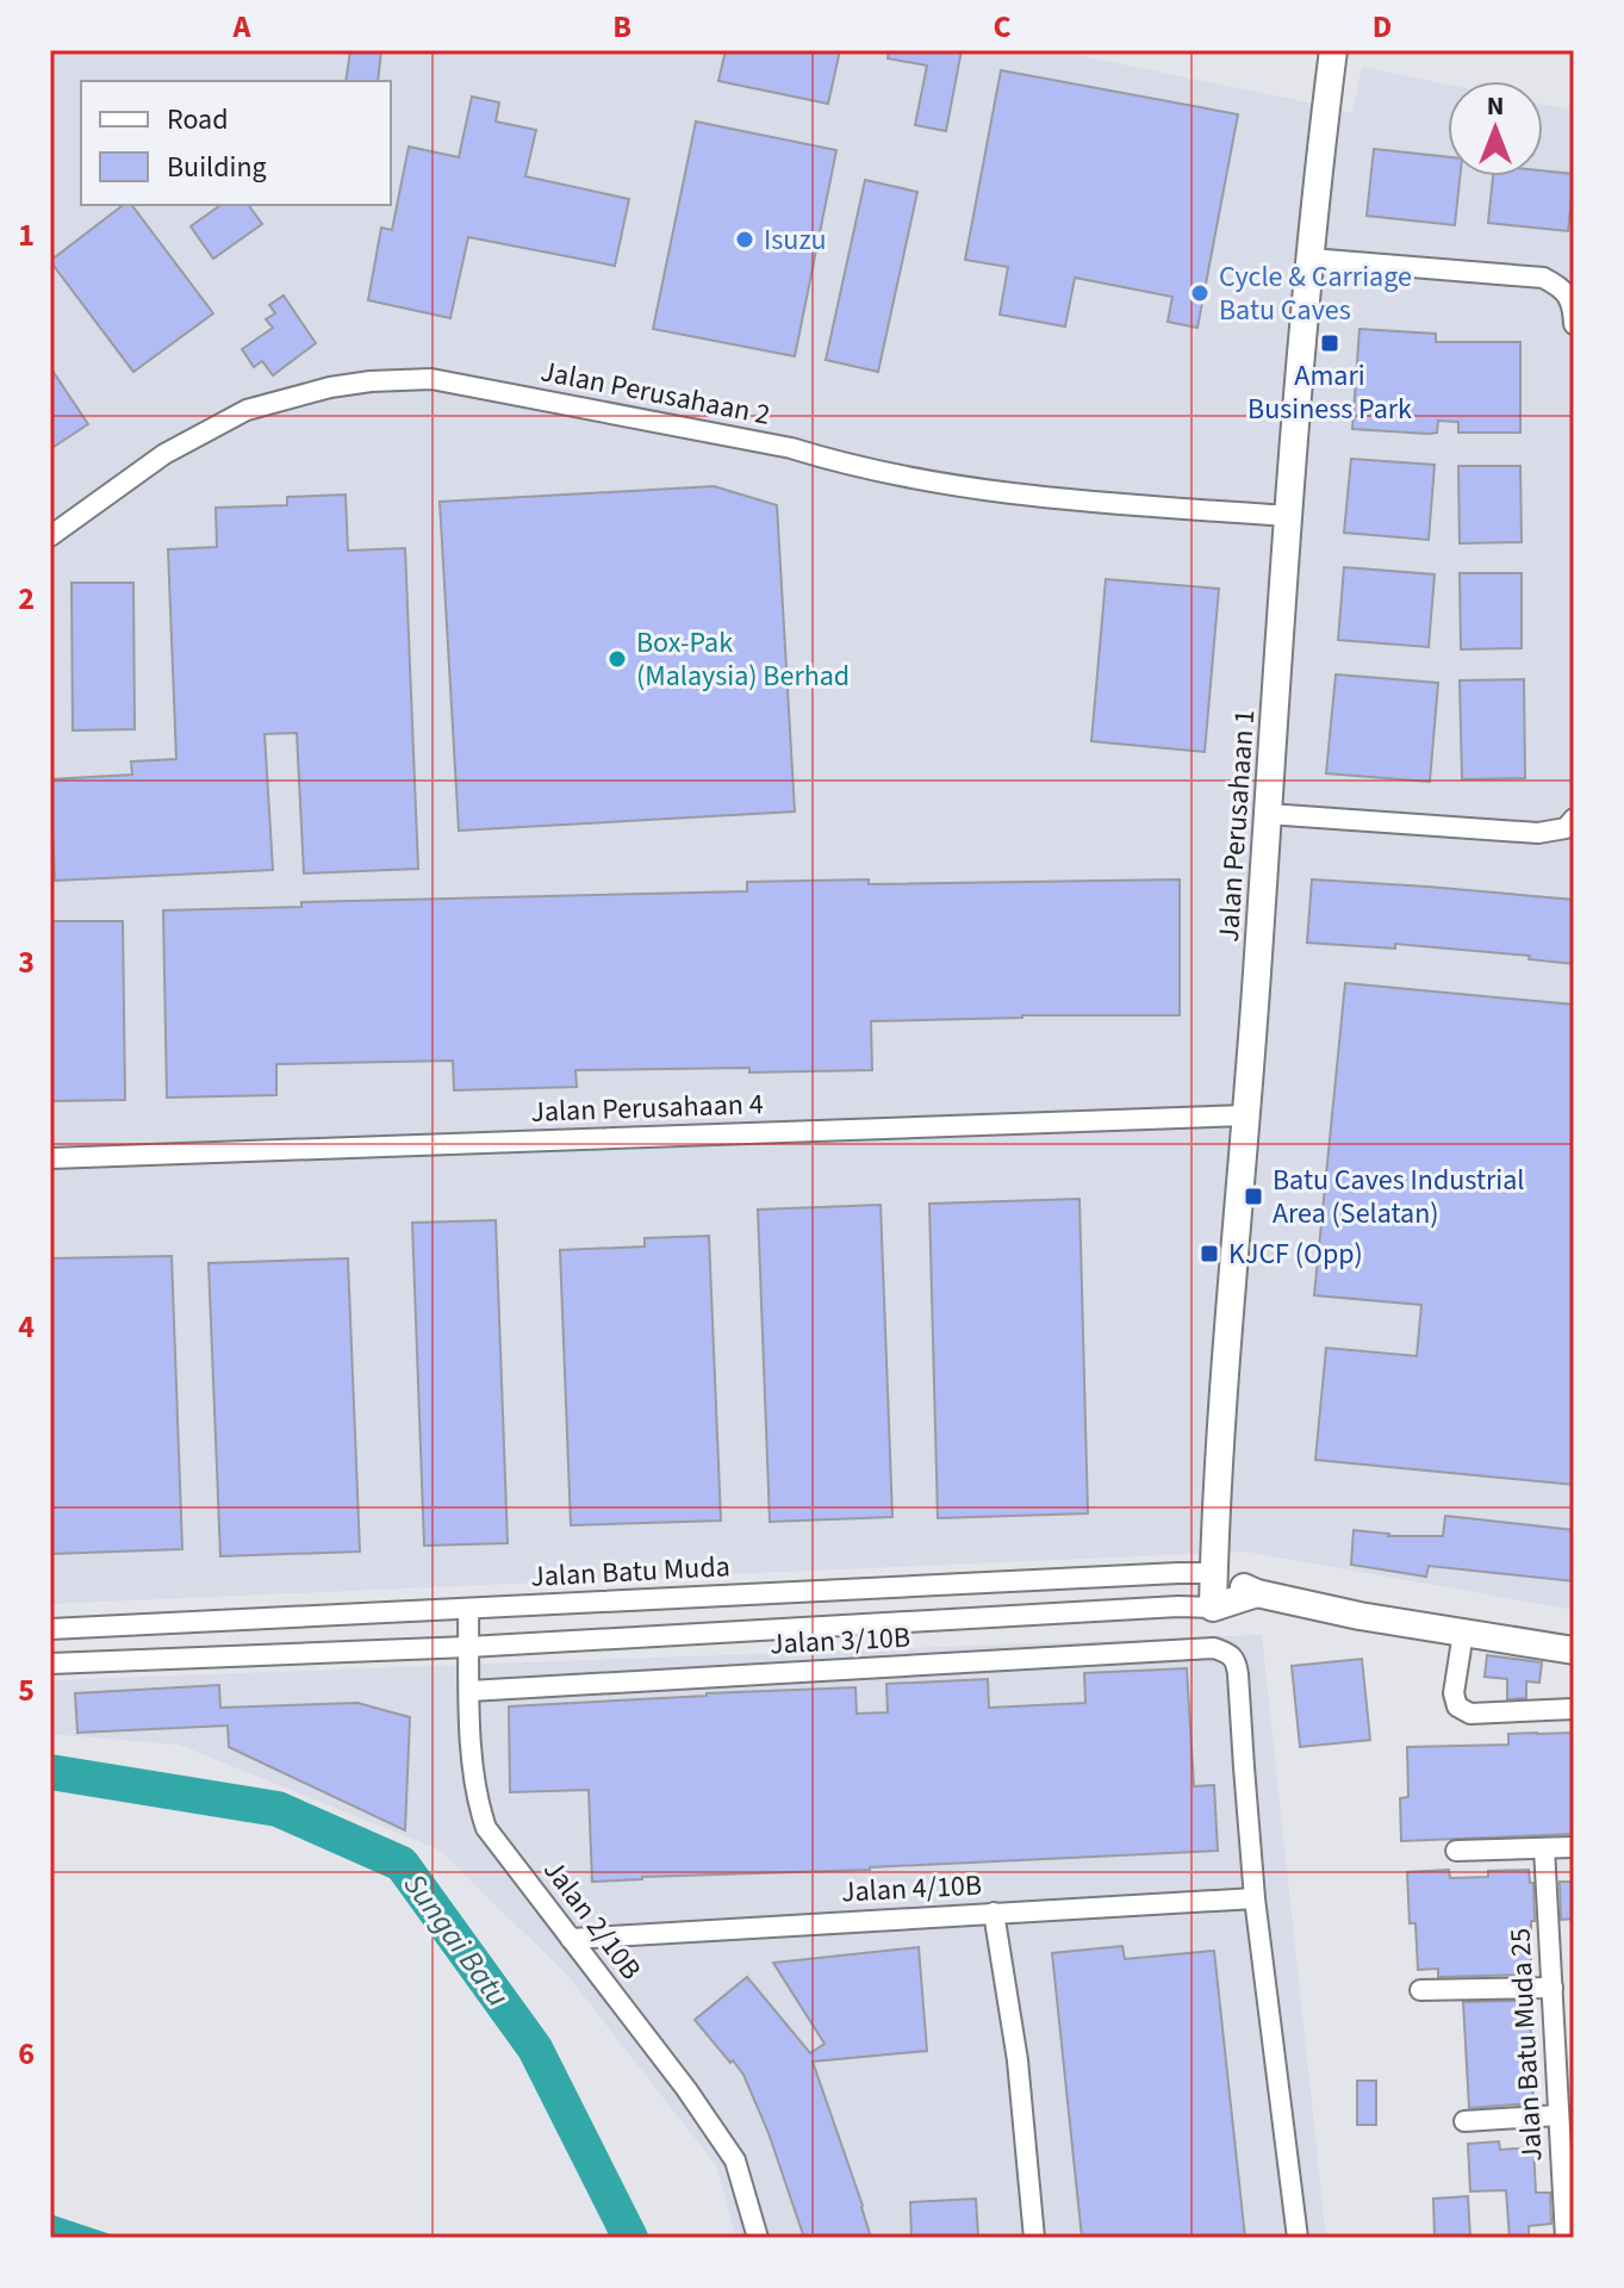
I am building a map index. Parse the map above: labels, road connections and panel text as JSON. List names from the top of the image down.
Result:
{
  "streets": {
    "street": [
      "Jalan Perusahaan 2",
      "Jalan Perusahaan 1",
      "Jalan Perusahaan 4",
      "Jalan Batu Muda",
      "Jalan 3/10B",
      "Jalan 4/10B",
      "Jalan 2/10B",
      "Jalan Batu Muda 25"
    ]
  },
  "crossings": [
    ["Jalan Perusahaan 2", "Jalan Perusahaan 1"],
    ["Jalan Perusahaan 1", "Jalan Perusahaan 4"],
    ["Jalan Perusahaan 1", "Jalan Batu Muda"],
    ["Jalan Batu Muda", "Jalan 2/10B"],
    ["Jalan 3/10B", "Jalan 4/10B"],
    ["Jalan 3/10B", "Jalan 2/10B"],
    ["Jalan 4/10B", "Jalan 2/10B"]
  ],
  "water": ["Sungai Batu"],
  "places": {
    "other": ["Isuzu", "Cycle & Carriage Batu Caves", "Box-Pak (Malaysia) Berhad"],
    "transit": ["Amari Business Park", "Batu Caves Industrial Area (Selatan)", "KJCF (Opp)"]
  },
  "legend": ["Road", "Building"],
  "north": "top",
  "grid": {
    "columns": [
      "A",
      "B",
      "C",
      "D"
    ],
    "rows": [
      "1",
      "2",
      "3",
      "4",
      "5",
      "6"
    ]
  }
}
